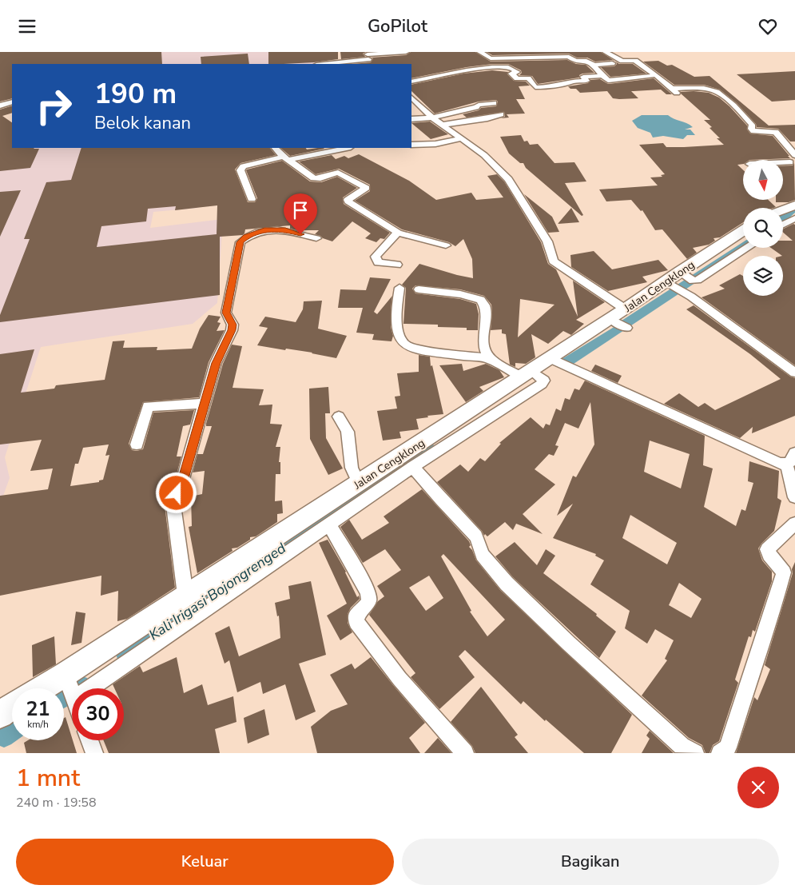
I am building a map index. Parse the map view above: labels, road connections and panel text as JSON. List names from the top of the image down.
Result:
{
  "streets": {
    "main road": ["Jalan Cengklong"]
  },
  "water": ["Kali Irigasi Bojongrenged"],
  "north": "bottom",
  "page": {
    "header": "GoPilot",
    "turn": ["190 m", "Belok kanan"],
    "speed": "21 km/h",
    "limit": "30",
    "heading": ["1 mnt", "240 m · 19:58"],
    "buttons": ["Keluar", "Bagikan"]
  }
}
